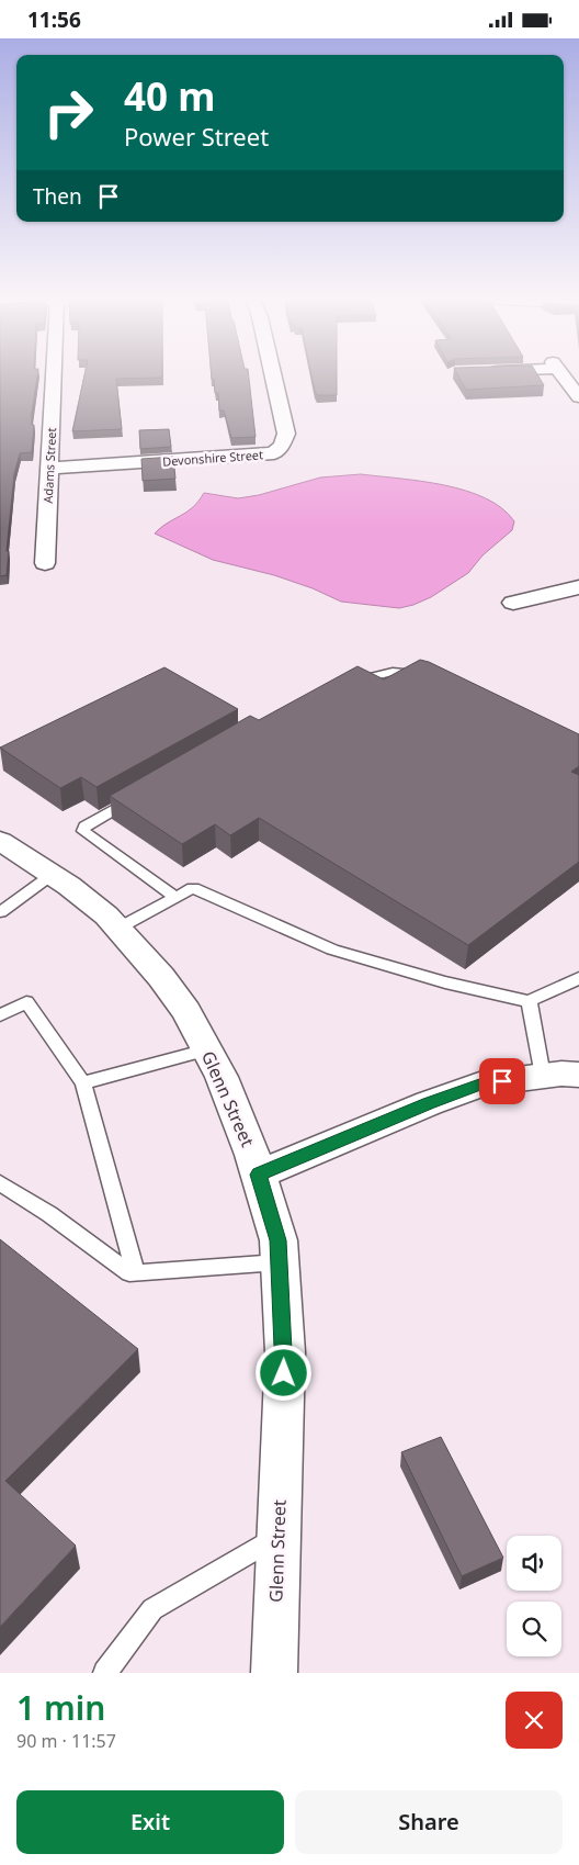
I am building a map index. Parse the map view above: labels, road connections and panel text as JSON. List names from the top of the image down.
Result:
{
  "streets": {
    "street": ["Devonshire Street", "Adams Street", "Glenn Street"]
  },
  "crossings": [
    ["Devonshire Street", "Adams Street"]
  ],
  "page": {
    "status": "11:56",
    "turn": ["40 m", "Power Street"],
    "then": "Then",
    "heading": ["1 min", "90 m · 11:57"],
    "buttons": ["Exit", "Share"]
  }
}
